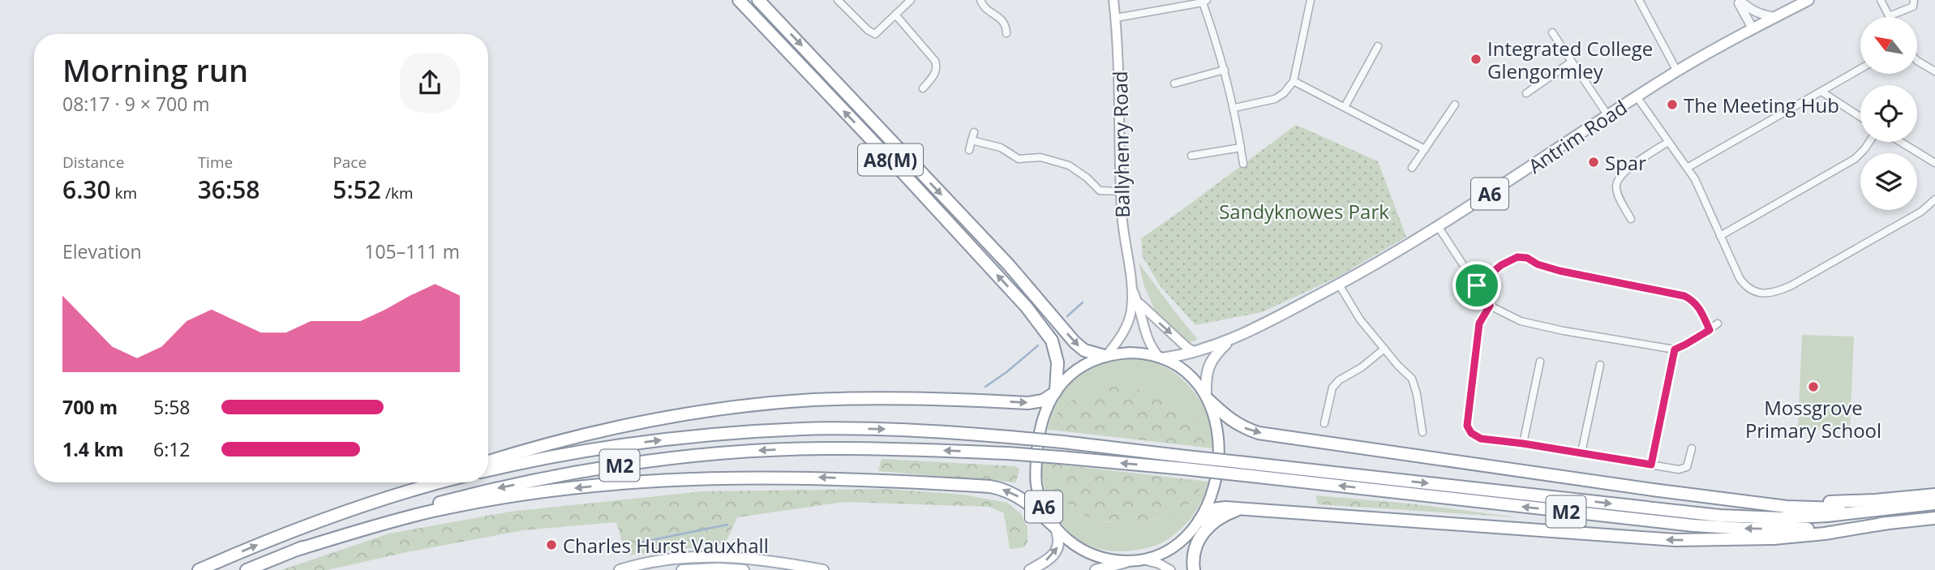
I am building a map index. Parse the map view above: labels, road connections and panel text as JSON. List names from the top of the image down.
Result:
{
  "streets": {
    "highway": ["A8(M)", "M2"],
    "main road": ["Antrim Road", "Ballyhenry Road", "A6"]
  },
  "crossings": [
    ["Antrim Road", "Ballyhenry Road"],
    ["Antrim Road", "A8(M)"],
    ["Antrim Road", "A6"],
    ["Ballyhenry Road", "A8(M)"],
    ["Ballyhenry Road", "A6"],
    ["A8(M)", "A6"]
  ],
  "parks": ["Sandyknowes Park"],
  "places": [
    "Integrated College Glengormley",
    "The Meeting Hub",
    "Spar",
    "Mossgrove Primary School",
    "Charles Hurst Vauxhall"
  ],
  "north": "top left",
  "page": {
    "heading": ["Morning run", "08:17 · 9 × 700 m"],
    "stats": [
      ["Distance", "6.30 km"],
      ["Time", "36:58"],
      ["Pace", "5:52 /km"]
    ],
    "chart": ["Elevation", "105–111 m"],
    "list": [
      {
        "name": "700 m",
        "note": "5:58"
      },
      {
        "name": "1.4 km",
        "note": "6:12"
      }
    ]
  }
}
